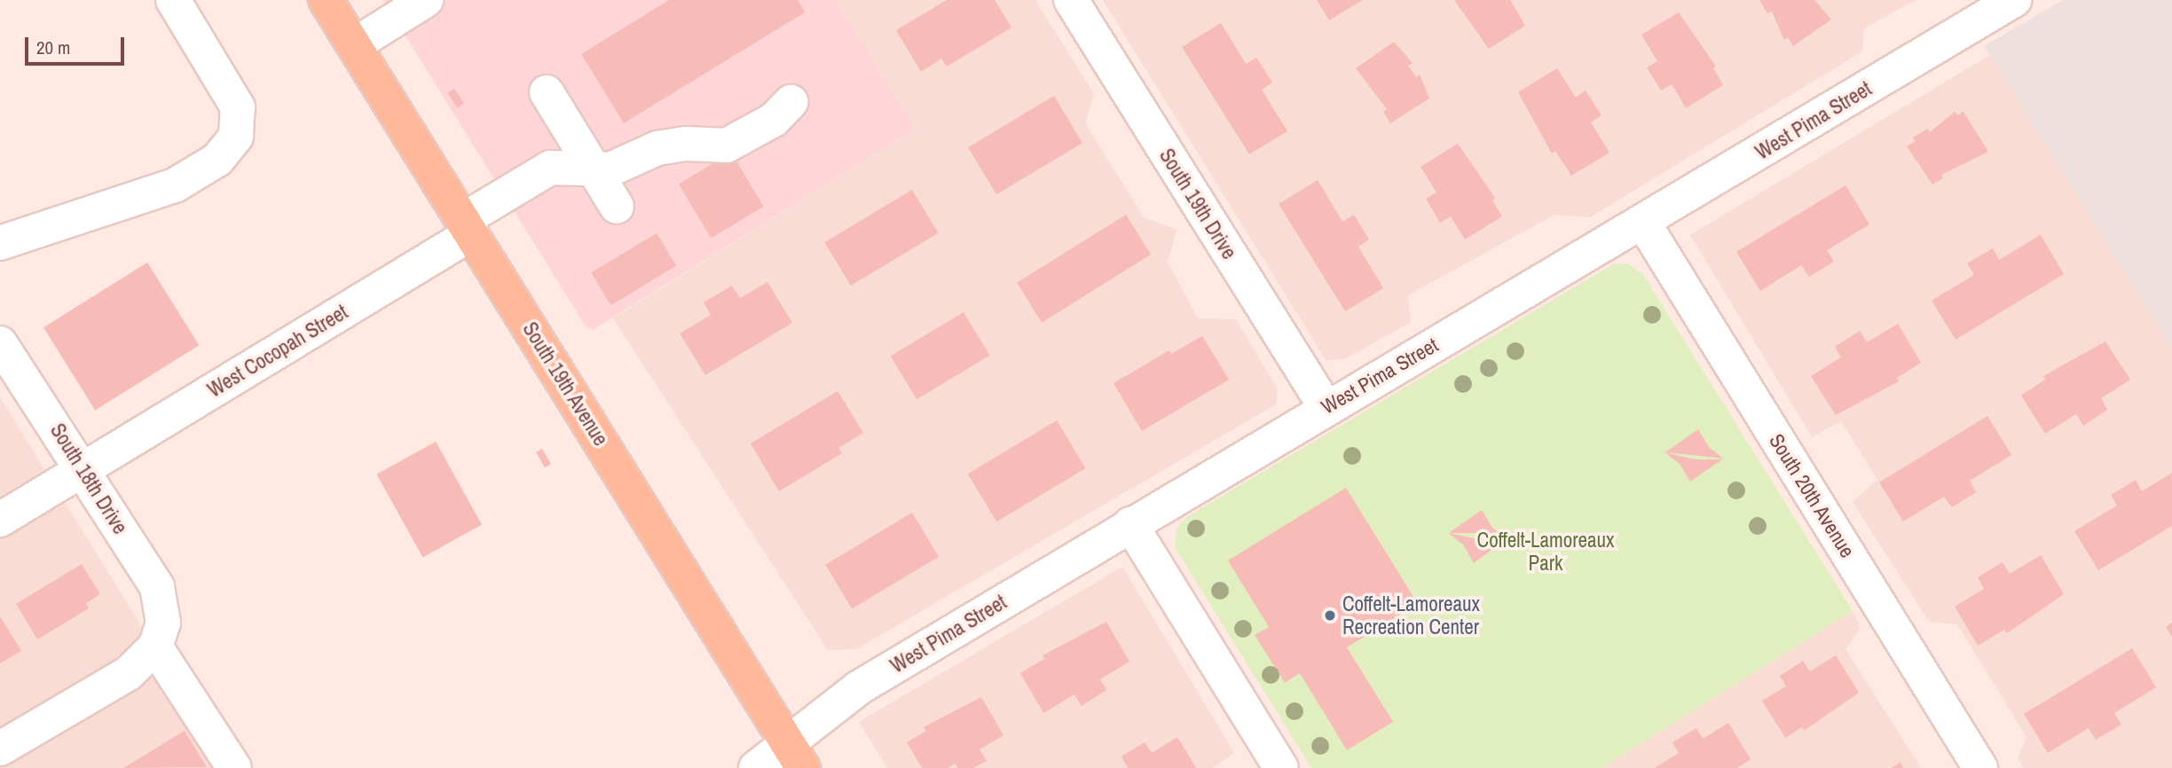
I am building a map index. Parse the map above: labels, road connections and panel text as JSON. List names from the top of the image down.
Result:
{
  "streets": {
    "main road": ["South 19th Avenue"],
    "street": [
      "West Pima Street",
      "South 19th Drive",
      "West Cocopah Street",
      "South 18th Drive",
      "South 20th Avenue"
    ]
  },
  "crossings": [
    ["West Pima Street", "South 19th Drive"],
    ["West Pima Street", "South 19th Avenue"],
    ["West Pima Street", "South 20th Avenue"],
    ["West Cocopah Street", "South 19th Avenue"],
    ["West Cocopah Street", "South 18th Drive"]
  ],
  "parks": ["Coffelt-Lamoreaux Park"],
  "places": ["Coffelt-Lamoreaux Recreation Center"],
  "scale_bar": "20 m"
}
